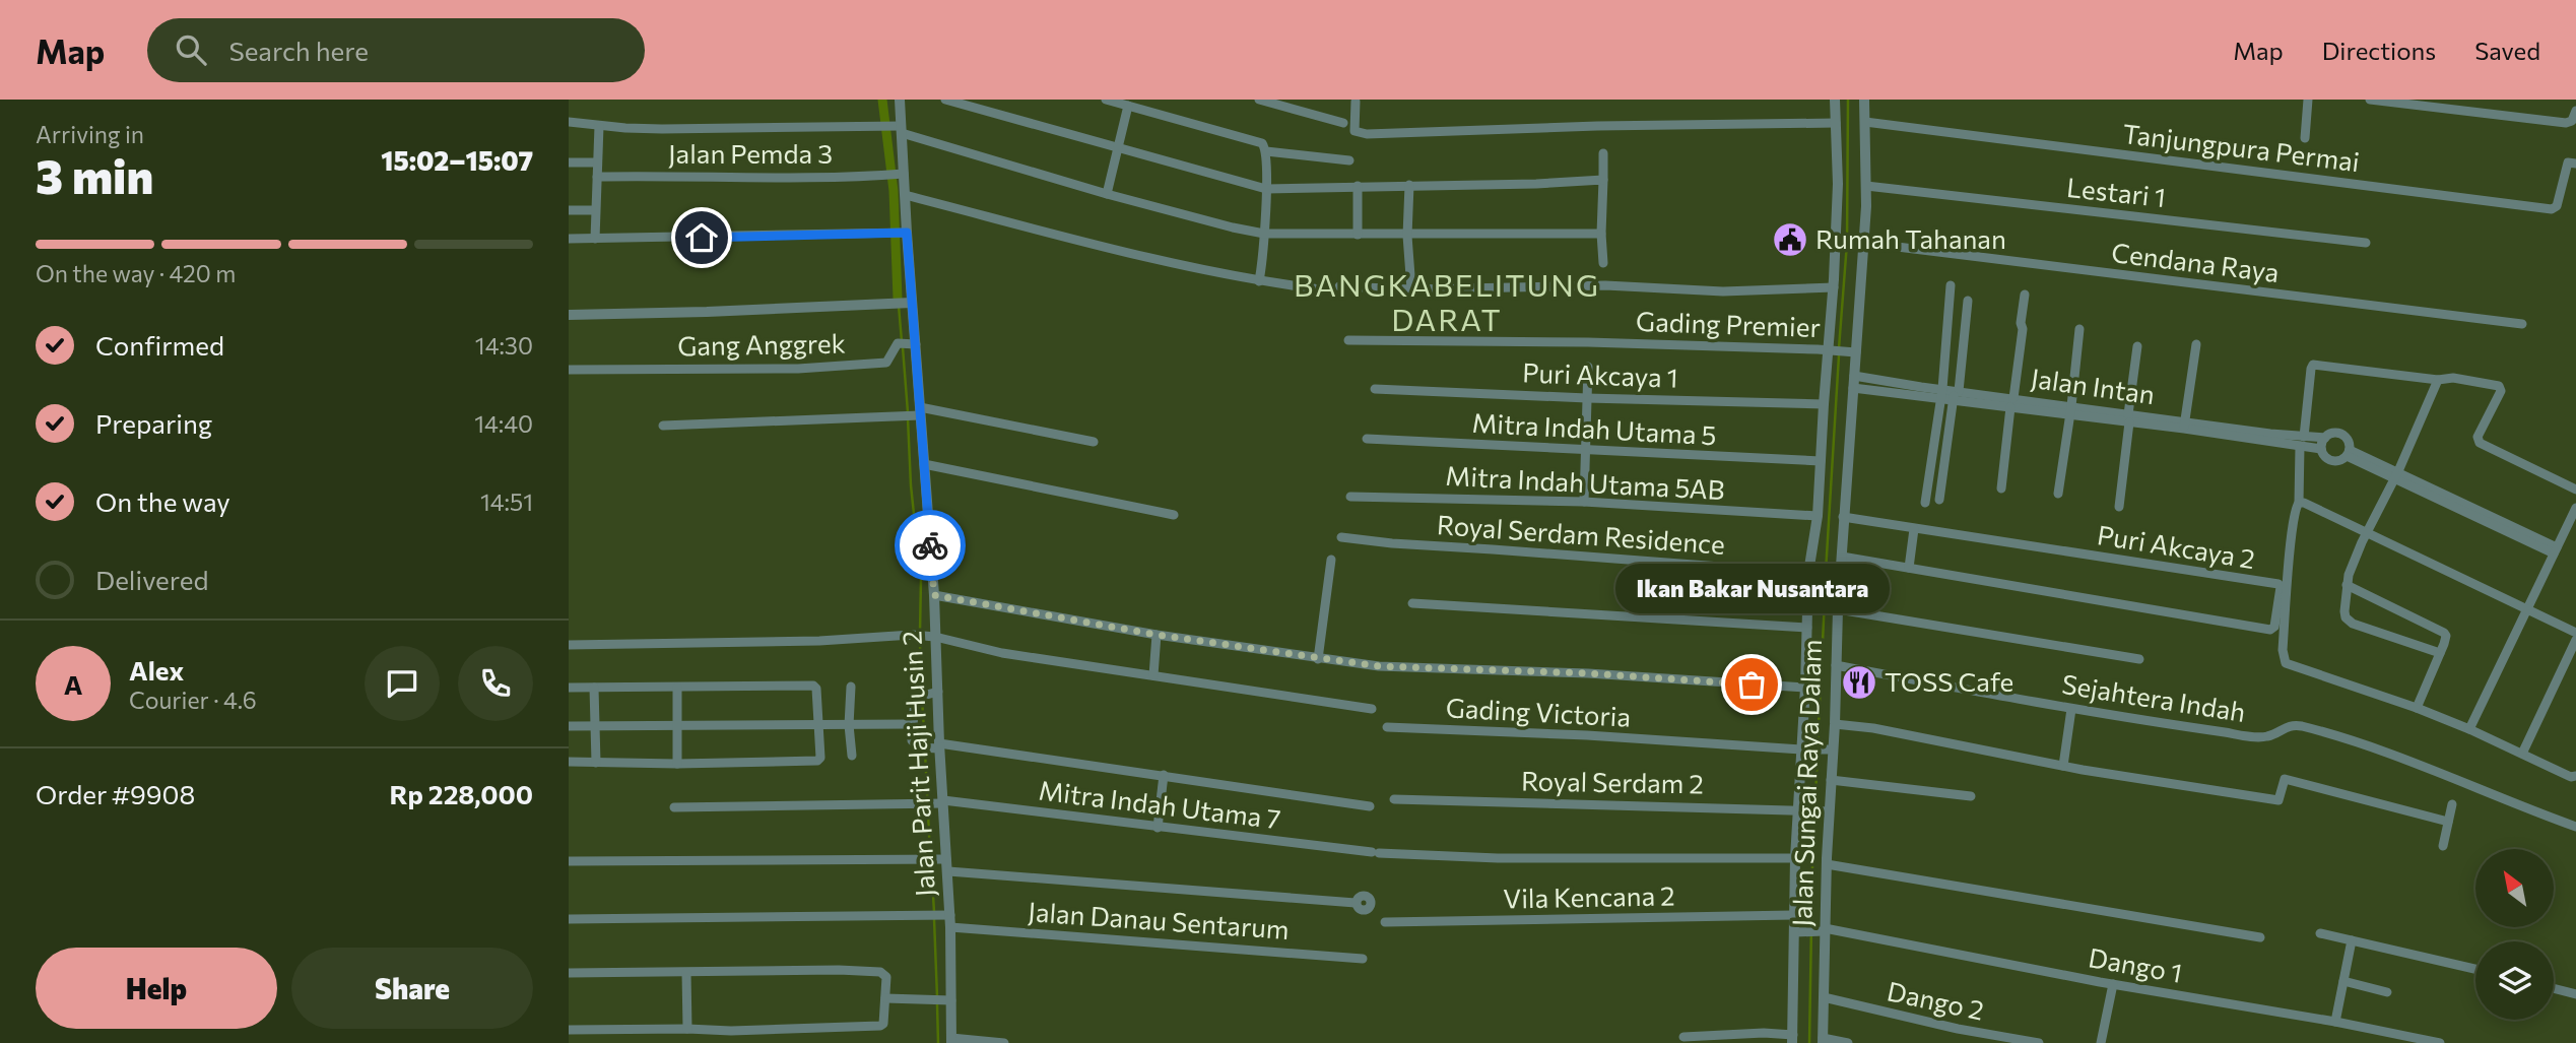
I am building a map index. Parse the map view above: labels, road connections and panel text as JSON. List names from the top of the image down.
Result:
{
  "streets": {
    "street": [
      "Tanjungpura Permai",
      "Jalan Pemda 3",
      "Lestari 1",
      "Cendana Raya",
      "Gading Premier",
      "Gang Anggrek",
      "Puri Akcaya 1",
      "Mitra Indah Utama 5",
      "Mitra Indah Utama 5AB",
      "Royal Serdam Residence",
      "Puri Akcaya 2",
      "Sejahtera Indah",
      "Gading Victoria",
      "Jalan Parit Haji Husin 2",
      "Royal Serdam 2",
      "Jalan Sungai Raya Dalam",
      "Mitra Indah Utama 7",
      "Vila Kencana 2",
      "Jalan Danau Sentarum",
      "Dango 1",
      "Dango 2"
    ]
  },
  "crossings": [
    ["Tanjungpura Permai", "Jalan Sungai Raya Dalam"],
    ["Jalan Pemda 3", "Jalan Parit Haji Husin 2"],
    ["Lestari 1", "Jalan Sungai Raya Dalam"],
    ["Cendana Raya", "Jalan Sungai Raya Dalam"],
    ["Gading Premier", "Jalan Sungai Raya Dalam"],
    ["Gang Anggrek", "Jalan Parit Haji Husin 2"],
    ["Royal Serdam Residence", "Jalan Sungai Raya Dalam"],
    ["Puri Akcaya 2", "Jalan Sungai Raya Dalam"],
    ["Sejahtera Indah", "Jalan Sungai Raya Dalam"],
    ["Jalan Parit Haji Husin 2", "Mitra Indah Utama 7"],
    ["Jalan Parit Haji Husin 2", "Jalan Danau Sentarum"],
    ["Royal Serdam 2", "Jalan Sungai Raya Dalam"],
    ["Jalan Sungai Raya Dalam", "Dango 1"],
    ["Jalan Sungai Raya Dalam", "Dango 2"]
  ],
  "districts": ["BANGKABELITUNG DARAT"],
  "places": {
    "public building": ["Rumah Tahanan"],
    "restaurant": ["TOSS Cafe"],
    "other": ["Ikan Bakar Nusantara"]
  },
  "north": "top left",
  "page": {
    "header": "Map",
    "search": "Search here",
    "nav": ["Map", "Directions", "Saved"],
    "heading": ["3 min", "Arriving in", "15:02–15:07"],
    "panel": [
      "Alex",
      "Courier · 4.6",
      "Order #9908",
      "Rp 228,000"
    ],
    "bar": "On the way · 420 m",
    "list": [
      ["Confirmed", "14:30"],
      ["Preparing", "14:40"],
      ["On the way", "14:51"],
      "Delivered"
    ],
    "bubble": "Ikan Bakar Nusantara",
    "round": "A",
    "buttons": ["Help", "Share"]
  }
}
